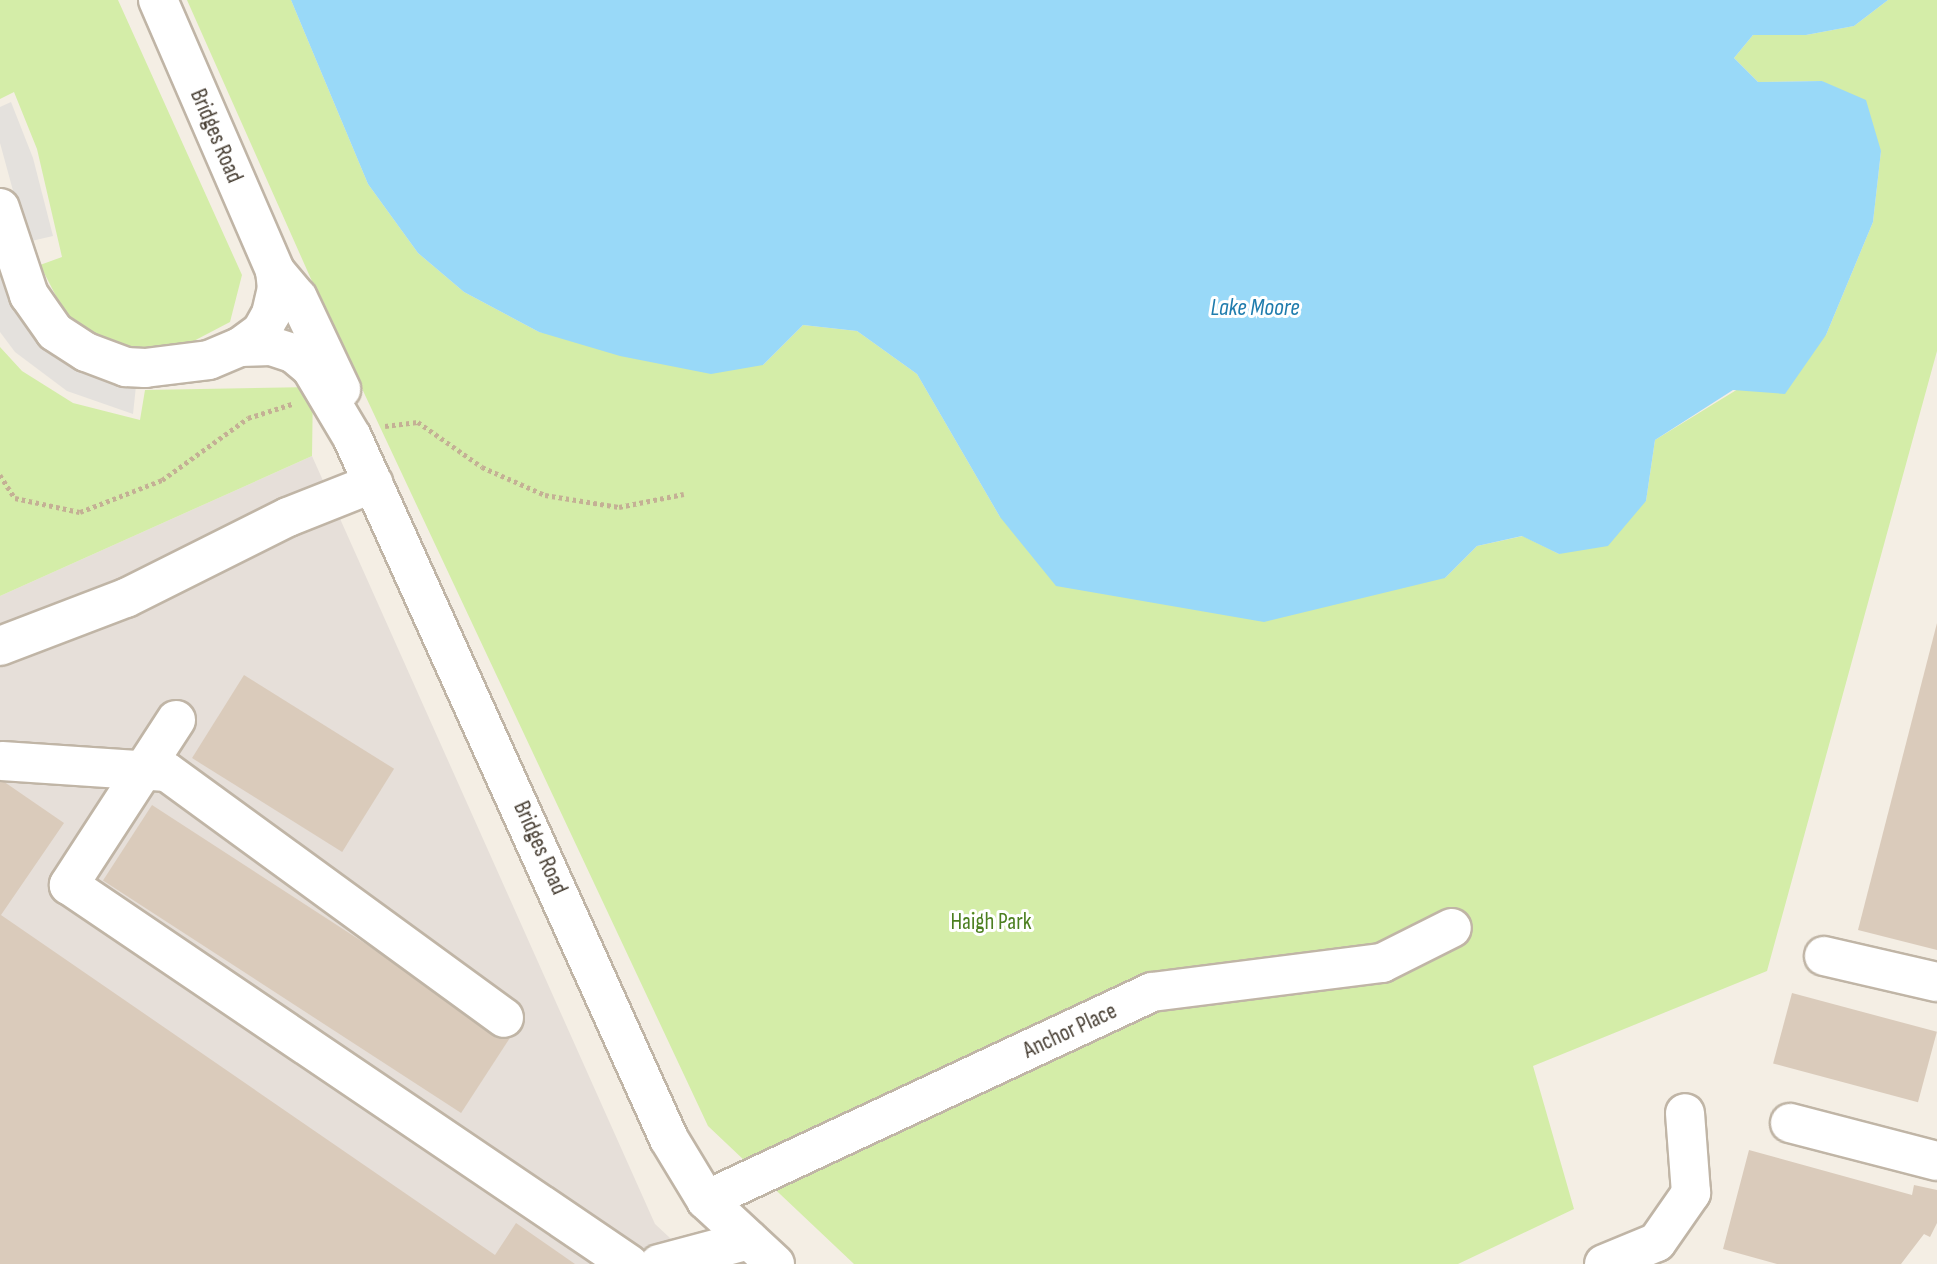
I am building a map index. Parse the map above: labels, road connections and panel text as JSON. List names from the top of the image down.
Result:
{
  "streets": {
    "street": ["Bridges Road", "Anchor Place"]
  },
  "crossings": [
    ["Bridges Road", "Anchor Place"]
  ],
  "water": ["Lake Moore"],
  "parks": ["Haigh Park"]
}
